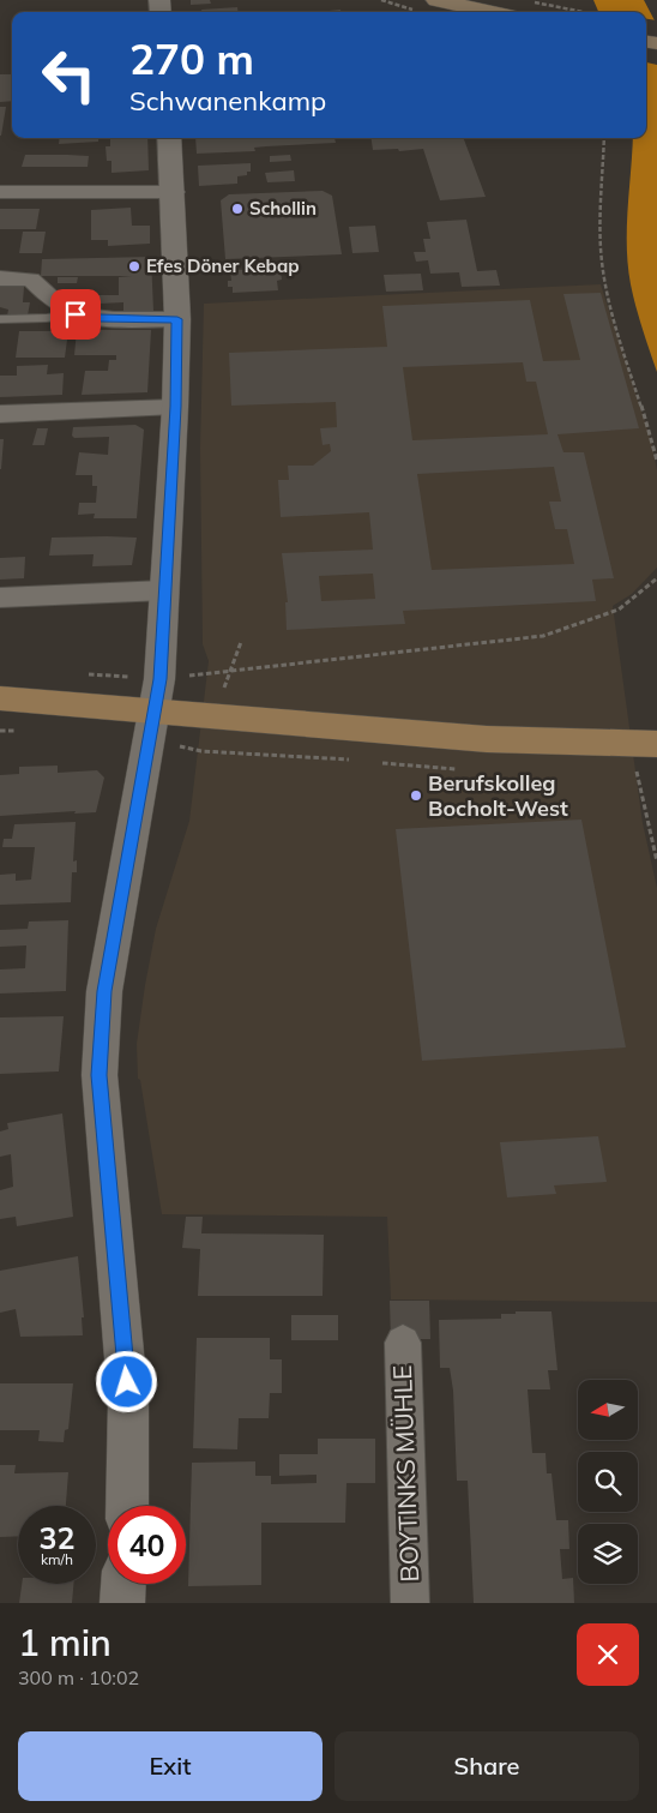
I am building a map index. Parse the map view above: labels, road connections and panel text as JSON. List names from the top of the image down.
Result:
{
  "streets": {
    "street": ["BOYTINKS MÜHLE"]
  },
  "places": ["Schollin", "Efes Döner Kebap", "Berufskolleg Bocholt-West"],
  "north": "left",
  "page": {
    "turn": ["270 m", "Schwanenkamp"],
    "speed": "32 km/h",
    "limit": "40",
    "heading": ["1 min", "300 m · 10:02"],
    "buttons": ["Exit", "Share"]
  }
}
